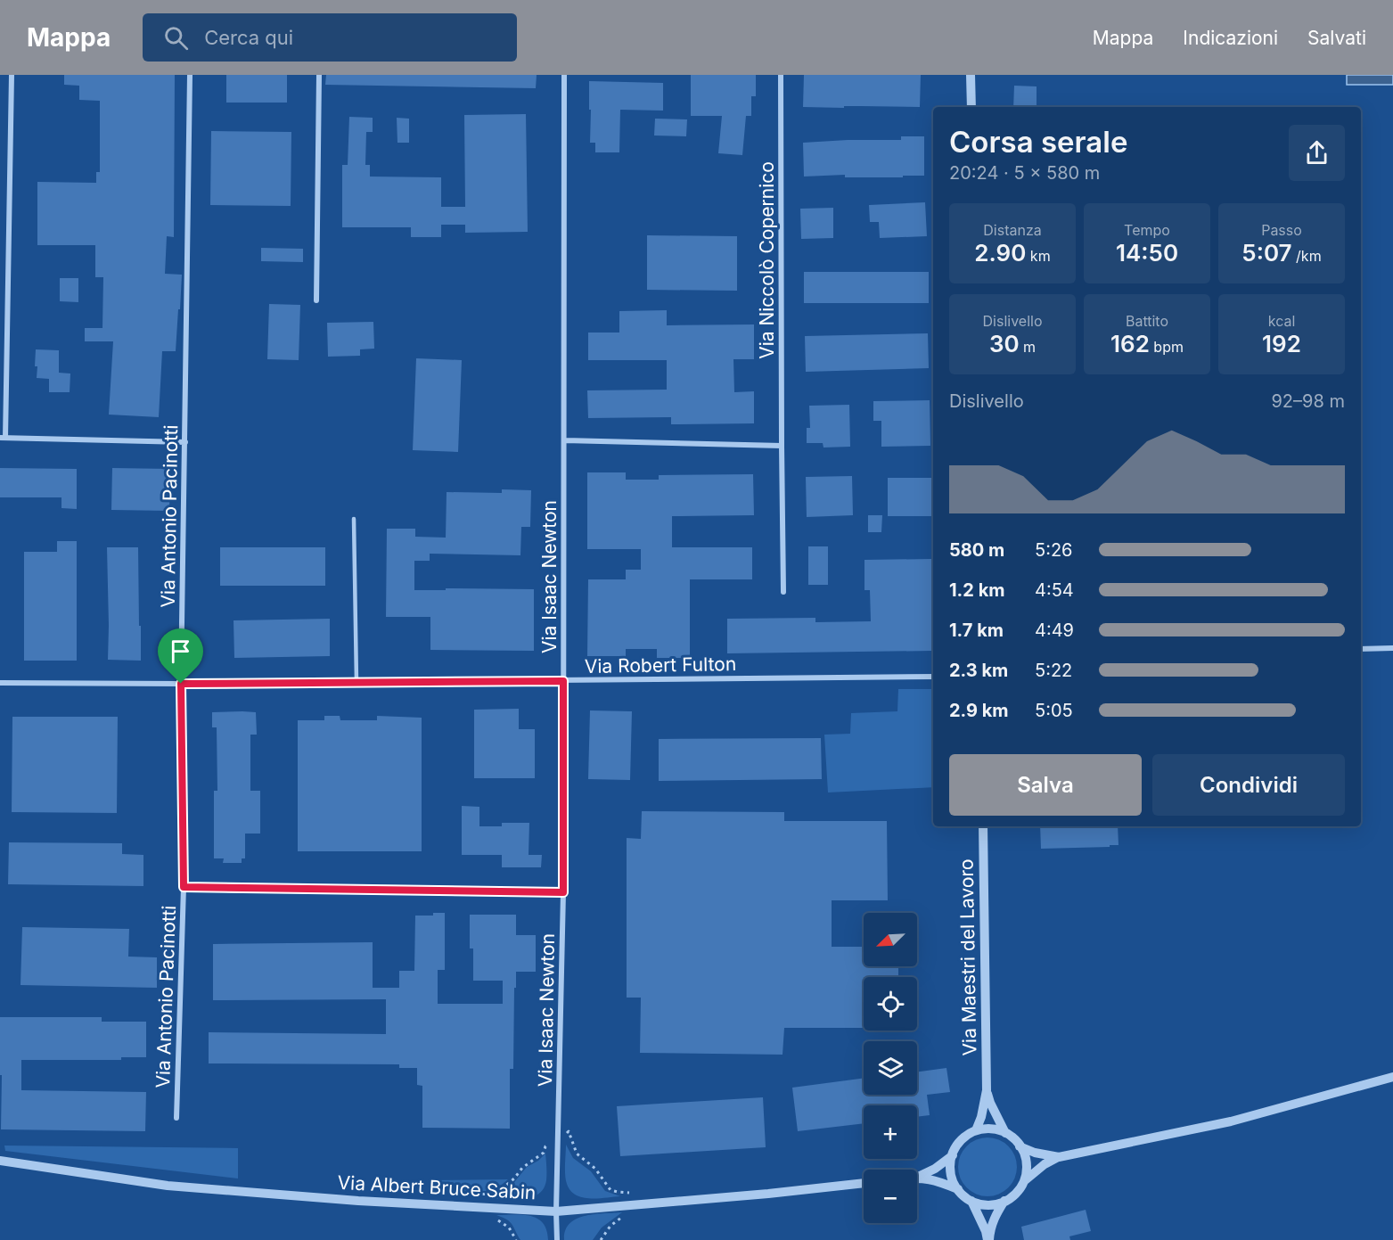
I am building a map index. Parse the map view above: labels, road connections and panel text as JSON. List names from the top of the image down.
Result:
{
  "streets": {
    "street": [
      "Via Niccolò Copernico",
      "Via Antonio Pacinotti",
      "Via Isaac Newton",
      "Via Robert Fulton",
      "Via Maestri del Lavoro",
      "Via Albert Bruce Sabin"
    ]
  },
  "crossings": [
    ["Via Antonio Pacinotti", "Via Robert Fulton"],
    ["Via Isaac Newton", "Via Robert Fulton"],
    ["Via Isaac Newton", "Via Albert Bruce Sabin"]
  ],
  "north": "bottom left",
  "page": {
    "header": "Mappa",
    "search": "Cerca qui",
    "nav": ["Mappa", "Indicazioni", "Salvati"],
    "heading": ["Corsa serale", "20:24 · 5 × 580 m"],
    "stats": [
      ["Distanza", "2.90 km"],
      ["Tempo", "14:50"],
      ["Passo", "5:07 /km"],
      ["Dislivello", "30 m"],
      ["Battito", "162 bpm"],
      ["kcal", "192"]
    ],
    "chart": ["Dislivello", "92–98 m"],
    "list": [
      {
        "name": "580 m",
        "note": "5:26"
      },
      {
        "name": "1.2 km",
        "note": "4:54"
      },
      {
        "name": "1.7 km",
        "note": "4:49"
      },
      {
        "name": "2.3 km",
        "note": "5:22"
      },
      {
        "name": "2.9 km",
        "note": "5:05"
      }
    ],
    "buttons": ["Salva", "Condividi"],
    "map_buttons": ["+", "−"]
  }
}
